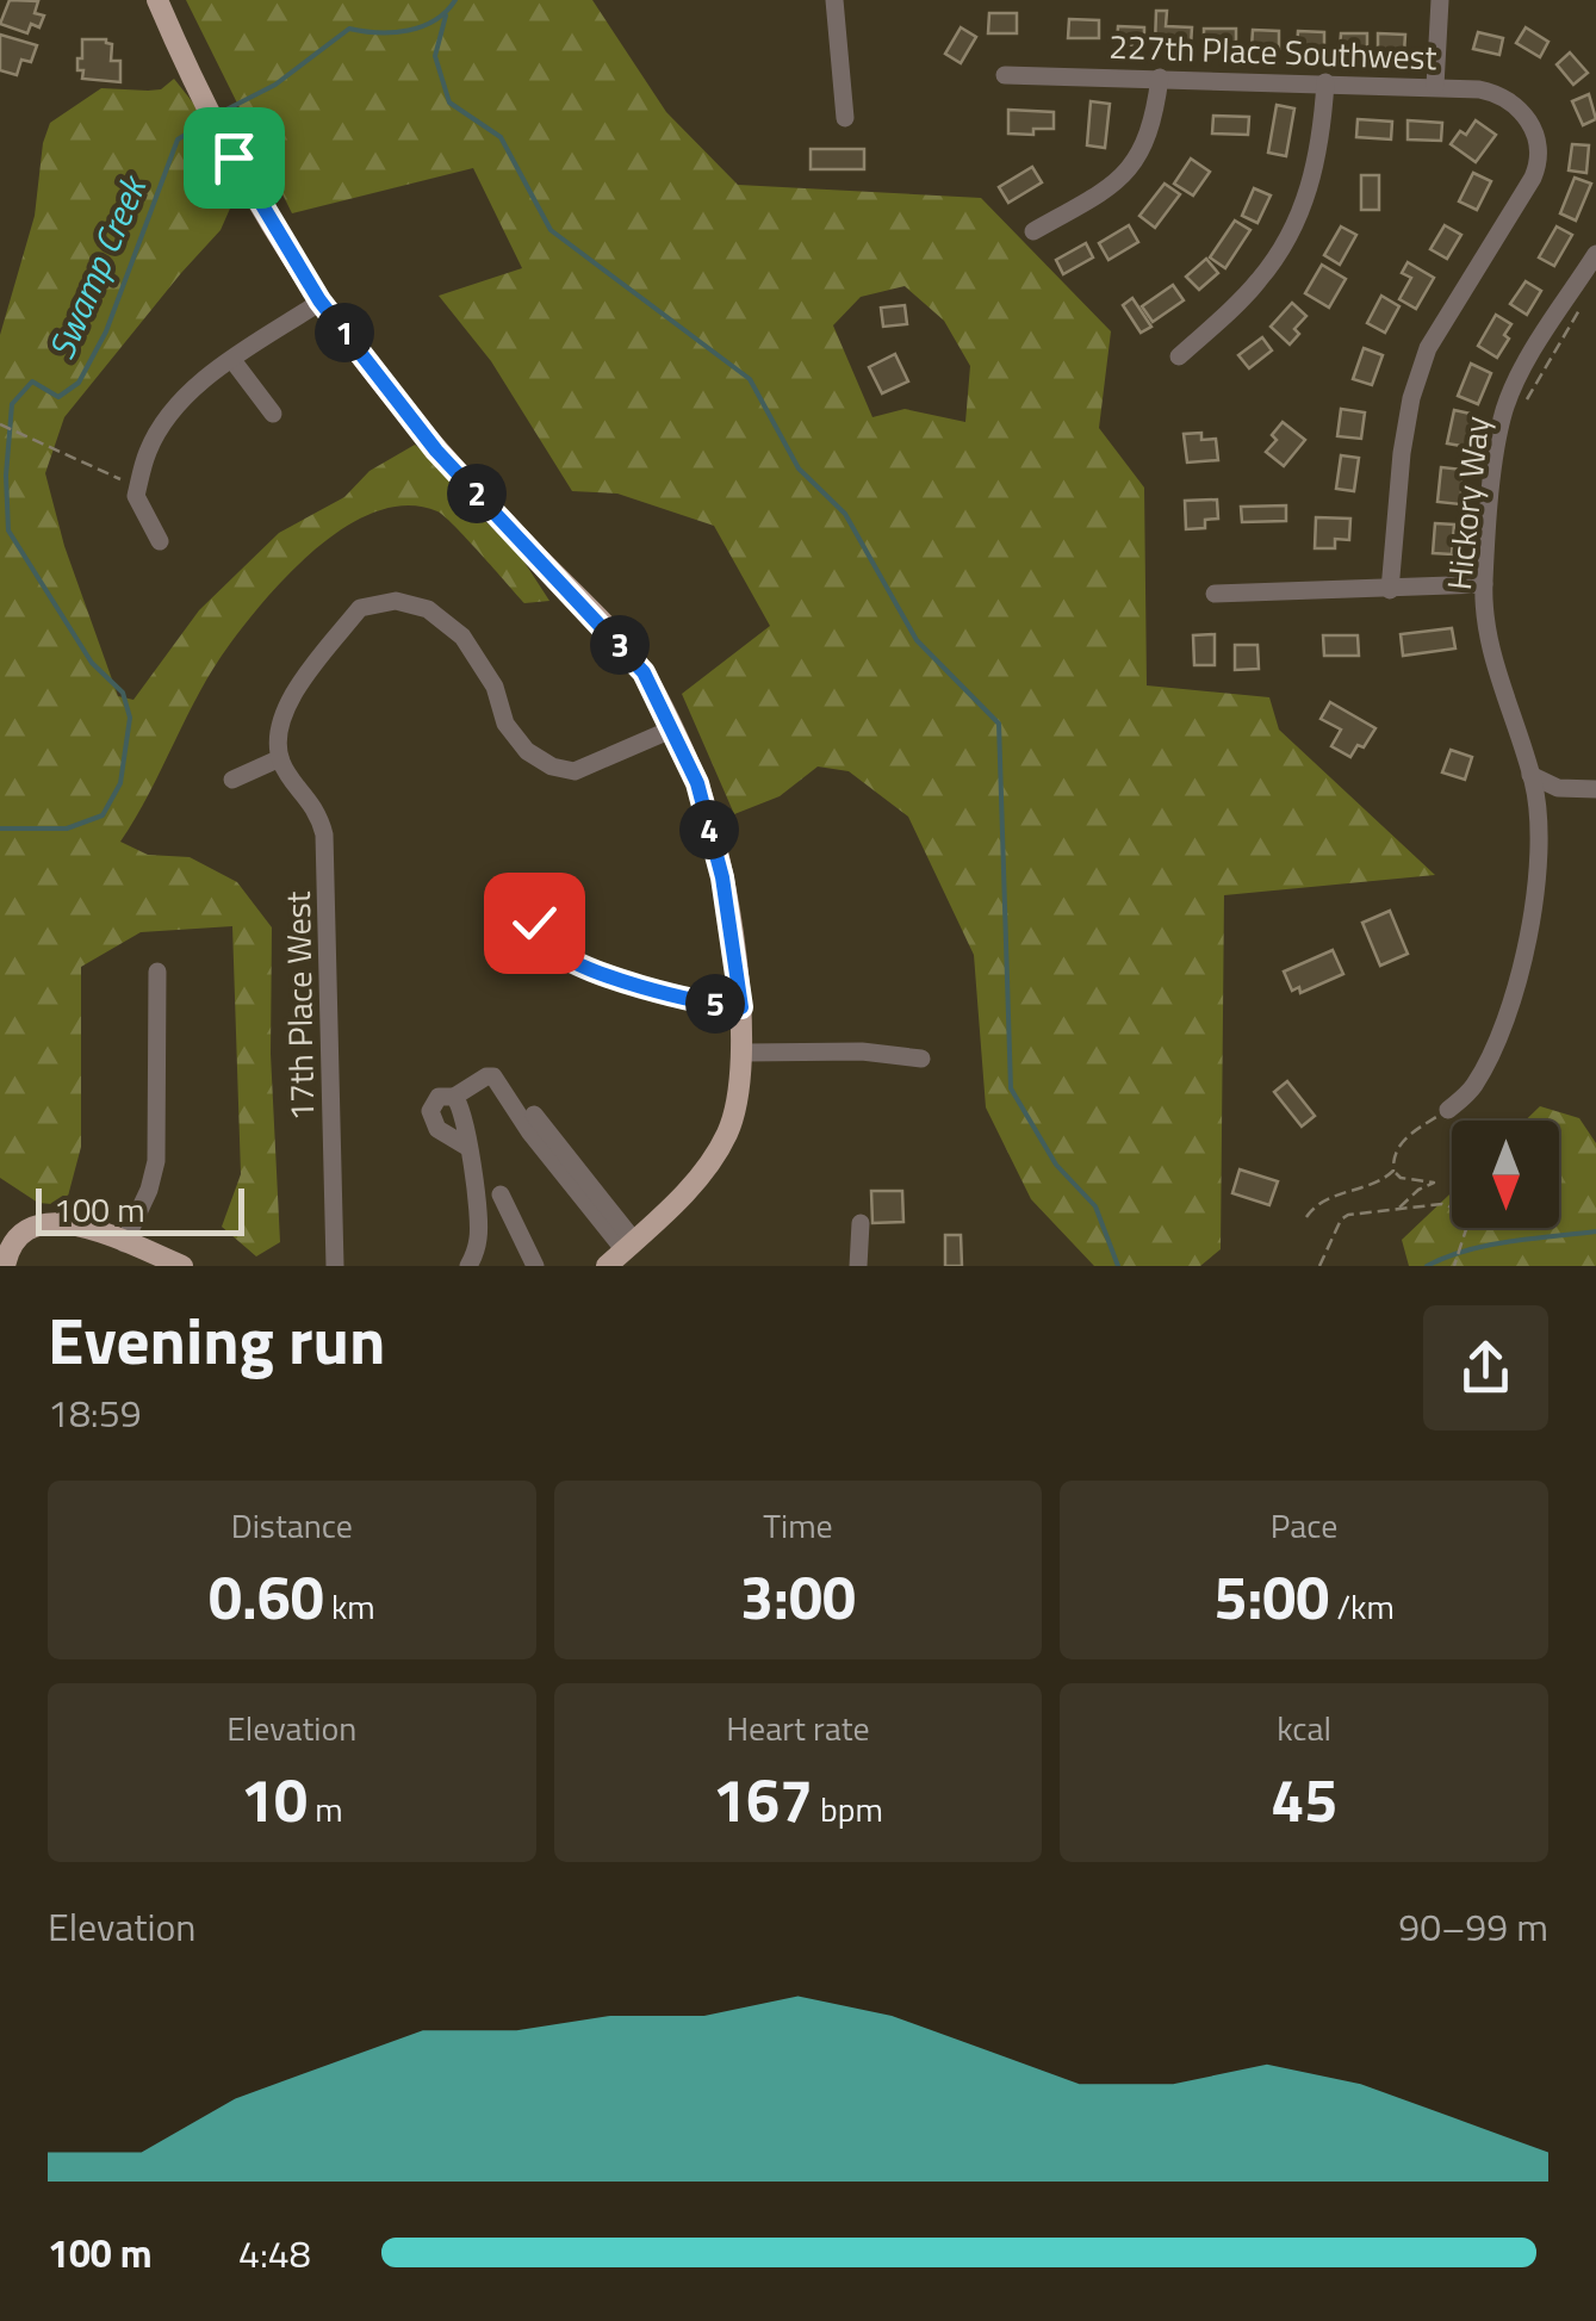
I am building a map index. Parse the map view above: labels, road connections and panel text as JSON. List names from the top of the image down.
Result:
{
  "streets": {
    "street": ["227th Place Southwest", "Hickory Way", "17th Place West"]
  },
  "water": ["Swamp Creek"],
  "scale_bar": "100 m",
  "north": "bottom",
  "page": {
    "pins": [
      "1",
      "2",
      "3",
      "4",
      "5"
    ],
    "scale": "100 m",
    "heading": ["Evening run", "18:59"],
    "stats": [
      ["Distance", "0.60 km"],
      ["Time", "3:00"],
      ["Pace", "5:00 /km"],
      ["Elevation", "10 m"],
      ["Heart rate", "167 bpm"],
      ["kcal", "45"]
    ],
    "chart": ["Elevation", "90–99 m"],
    "list": [
      {
        "name": "100 m",
        "note": "4:48"
      }
    ]
  }
}
